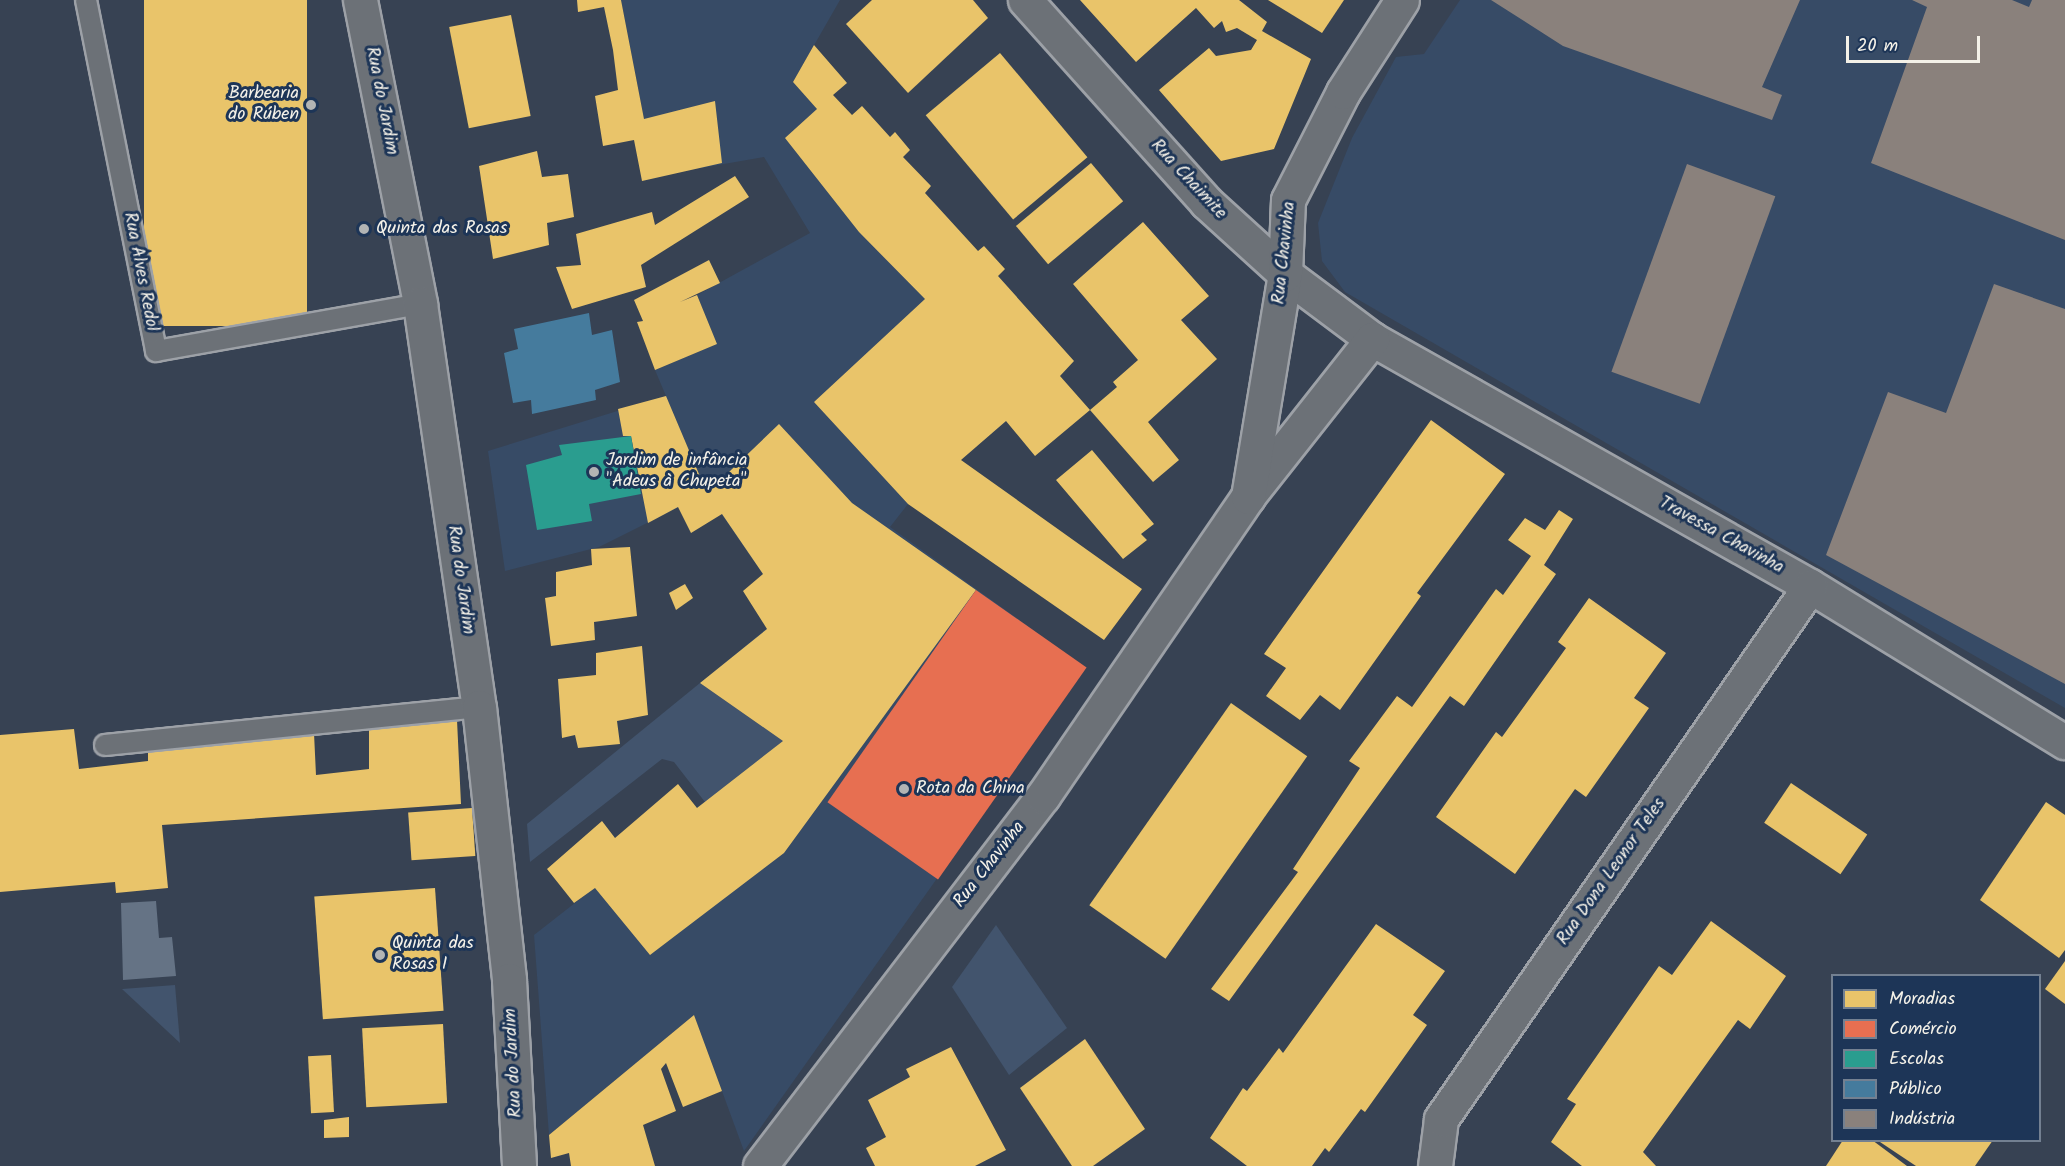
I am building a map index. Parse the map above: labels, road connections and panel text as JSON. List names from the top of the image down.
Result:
{
  "streets": {
    "street": [
      "Rua do Jardim",
      "Rua Chaimite",
      "Rua Chavinha",
      "Travessa Chavinha",
      "Rua Dona Leonor Teles"
    ],
    "lane": ["Rua Alves Redol"]
  },
  "crossings": [
    ["Rua do Jardim", "Rua Alves Redol"],
    ["Rua Chaimite", "Rua Chavinha"],
    ["Rua Chaimite", "Travessa Chavinha"],
    ["Rua Chavinha", "Travessa Chavinha"],
    ["Travessa Chavinha", "Rua Dona Leonor Teles"]
  ],
  "places": [
    "Barbearia do Rúben",
    "Quinta das Rosas",
    "Jardim de infância \"Adeus à Chupeta\"",
    "Rota da China",
    "Quinta das Rosas I"
  ],
  "legend": [
    "Moradias",
    "Comércio",
    "Escolas",
    "Público",
    "Indústria"
  ],
  "scale_bar": "20 m"
}
